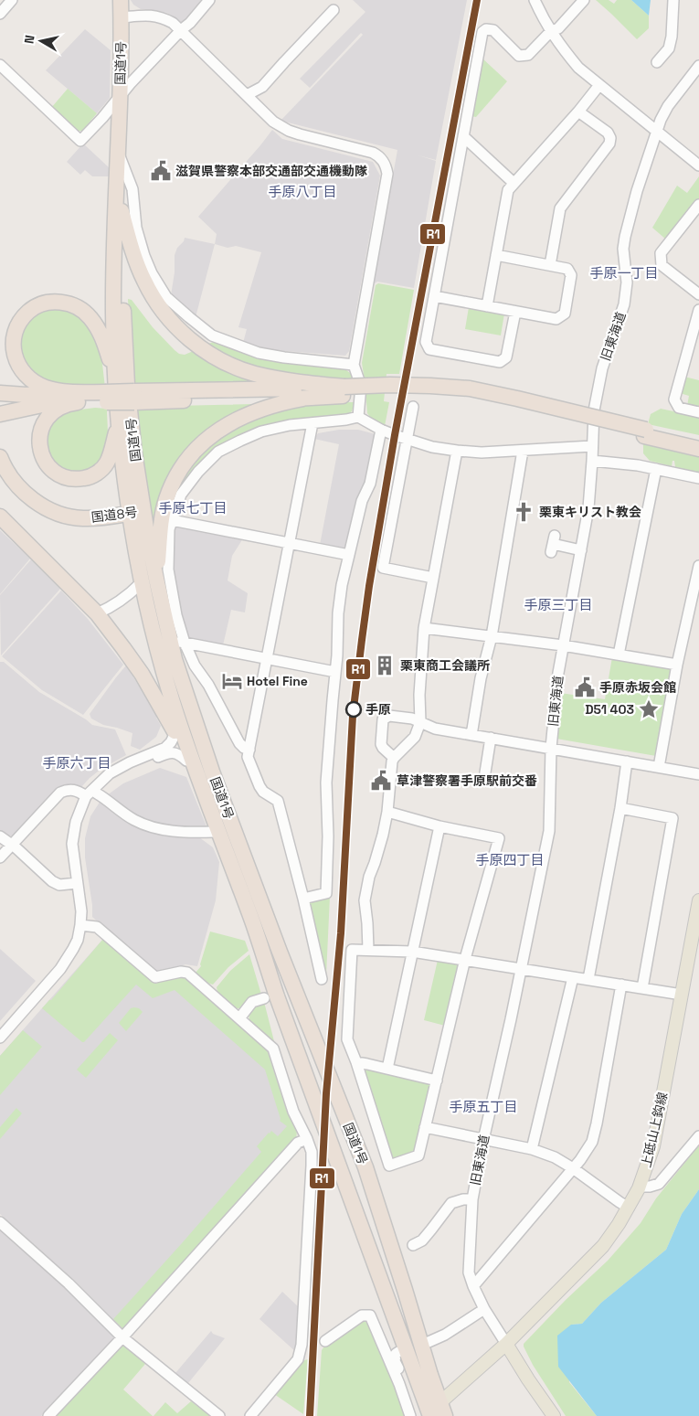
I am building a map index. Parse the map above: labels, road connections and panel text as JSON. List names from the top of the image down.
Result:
{
  "streets": {
    "highway": ["国道1号", "国道8号"],
    "main road": ["上砥山上鈎線"],
    "street": ["旧東海道"]
  },
  "crossings": [
    ["国道1号", "国道8号"],
    ["国道1号", "上砥山上鈎線"],
    ["旧東海道", "上砥山上鈎線"]
  ],
  "districts": [
    "手原八丁目",
    "手原一丁目",
    "手原七丁目",
    "手原三丁目",
    "手原六丁目",
    "手原四丁目",
    "手原五丁目"
  ],
  "places": {
    "public building": ["滋賀県警察本部交通部交通機動隊", "手原赤坂会館", "草津警察署手原駅前交番"],
    "church": ["栗東キリスト教会"],
    "building": ["栗東商工会議所"],
    "hotel": ["Hotel Fine"],
    "other": ["手原"],
    "place": ["D51 403"]
  },
  "lines": ["transit line R1"],
  "north": "left"
}
